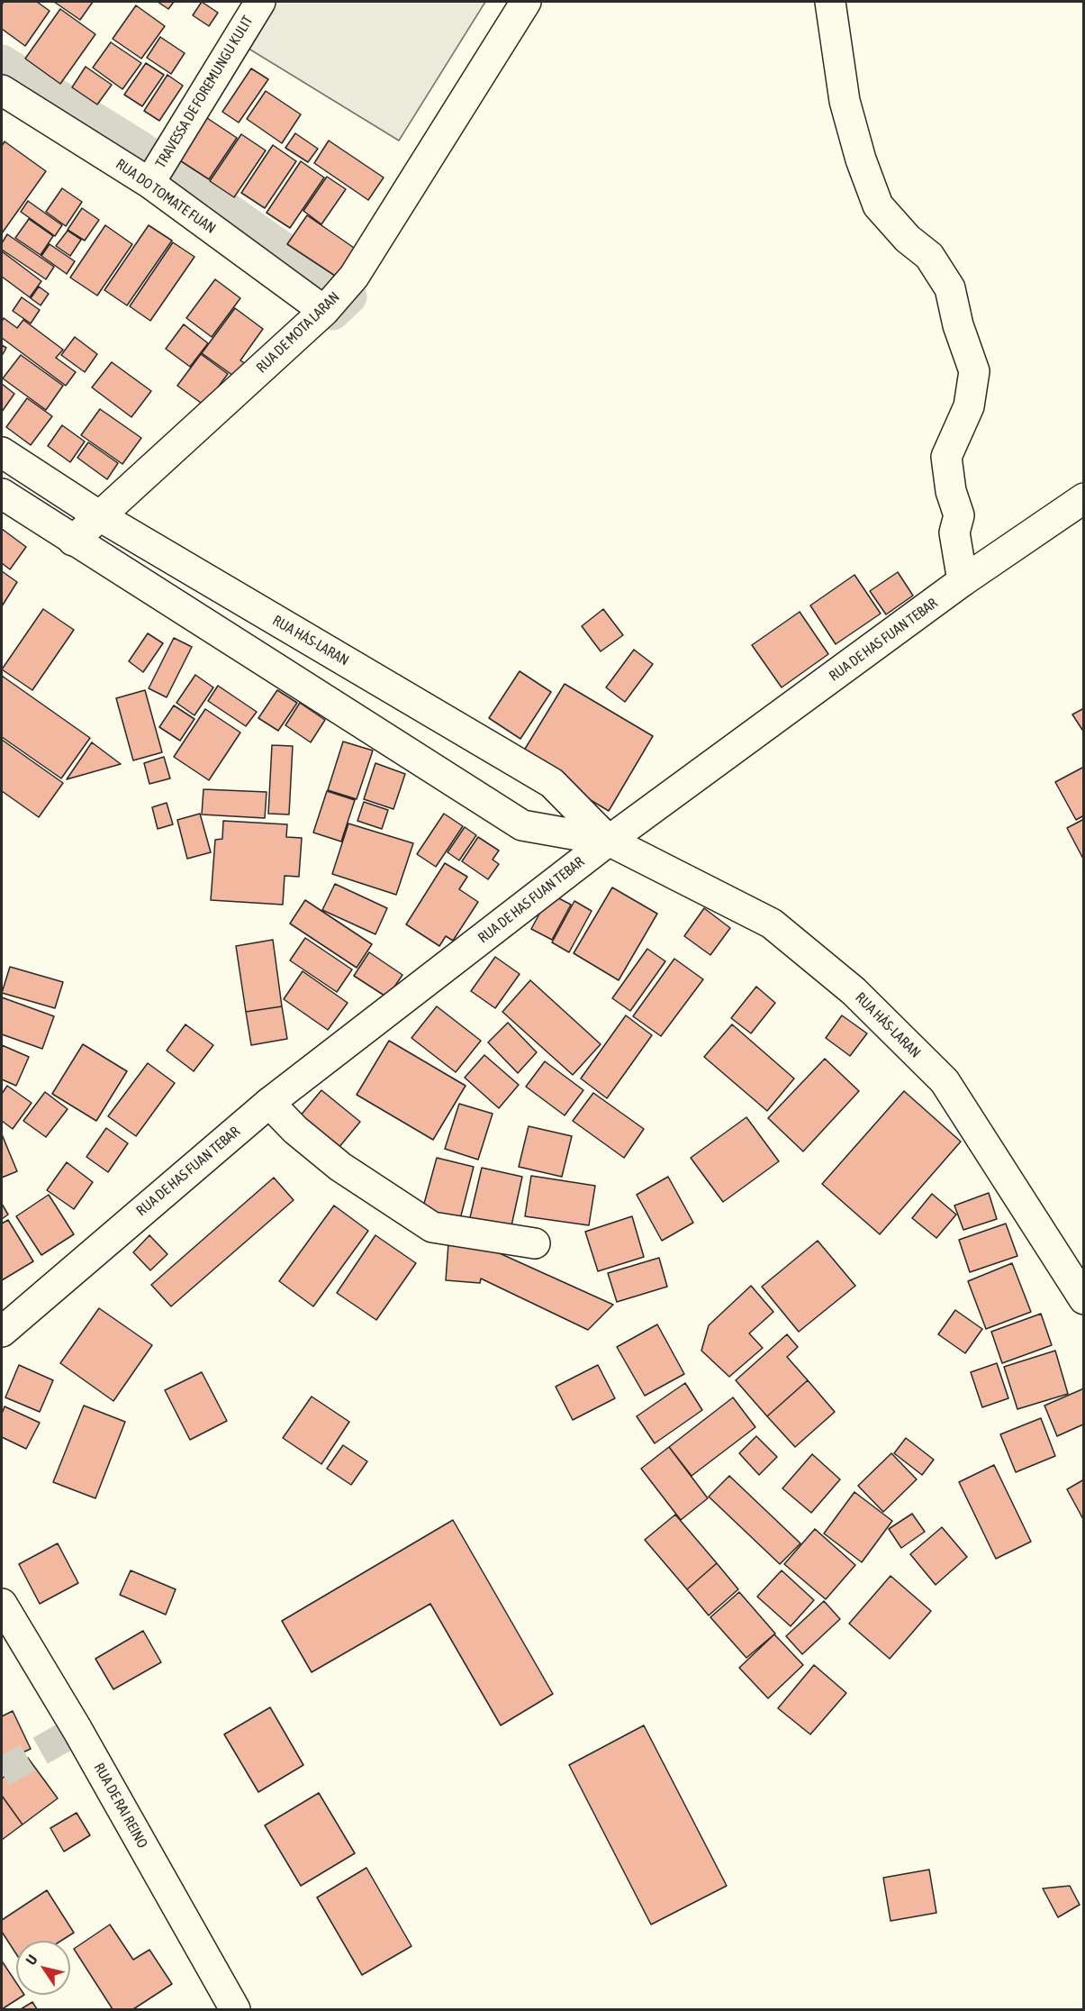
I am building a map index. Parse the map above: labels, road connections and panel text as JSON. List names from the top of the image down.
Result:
{
  "streets": {
    "street": [
      "TRAVESSA DE FOREMUNGU KULIT",
      "RUA DO TOMATE FUAN",
      "RUA DE MOTA LARAN",
      "RUA DE HAS FUAN TEBAR",
      "RUA HÁS-LARAN",
      "RUA DE RAI REINO"
    ]
  },
  "crossings": [
    ["TRAVESSA DE FOREMUNGU KULIT", "RUA DO TOMATE FUAN"],
    ["RUA DO TOMATE FUAN", "RUA DE MOTA LARAN"],
    ["RUA DE MOTA LARAN", "RUA HÁS-LARAN"],
    ["RUA DE HAS FUAN TEBAR", "RUA HÁS-LARAN"]
  ],
  "north": "top left"
}
